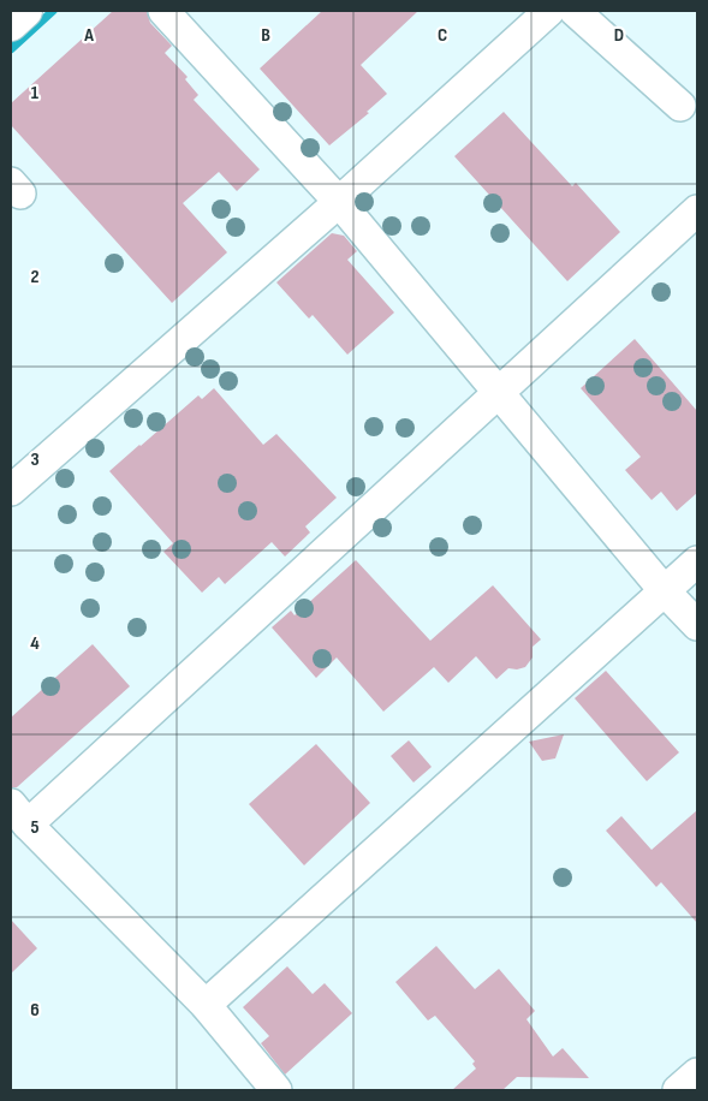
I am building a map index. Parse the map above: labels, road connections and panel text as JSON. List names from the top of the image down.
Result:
{
  "grid": {
    "columns": [
      "A",
      "B",
      "C",
      "D"
    ],
    "rows": [
      "1",
      "2",
      "3",
      "4",
      "5",
      "6"
    ]
  }
}
